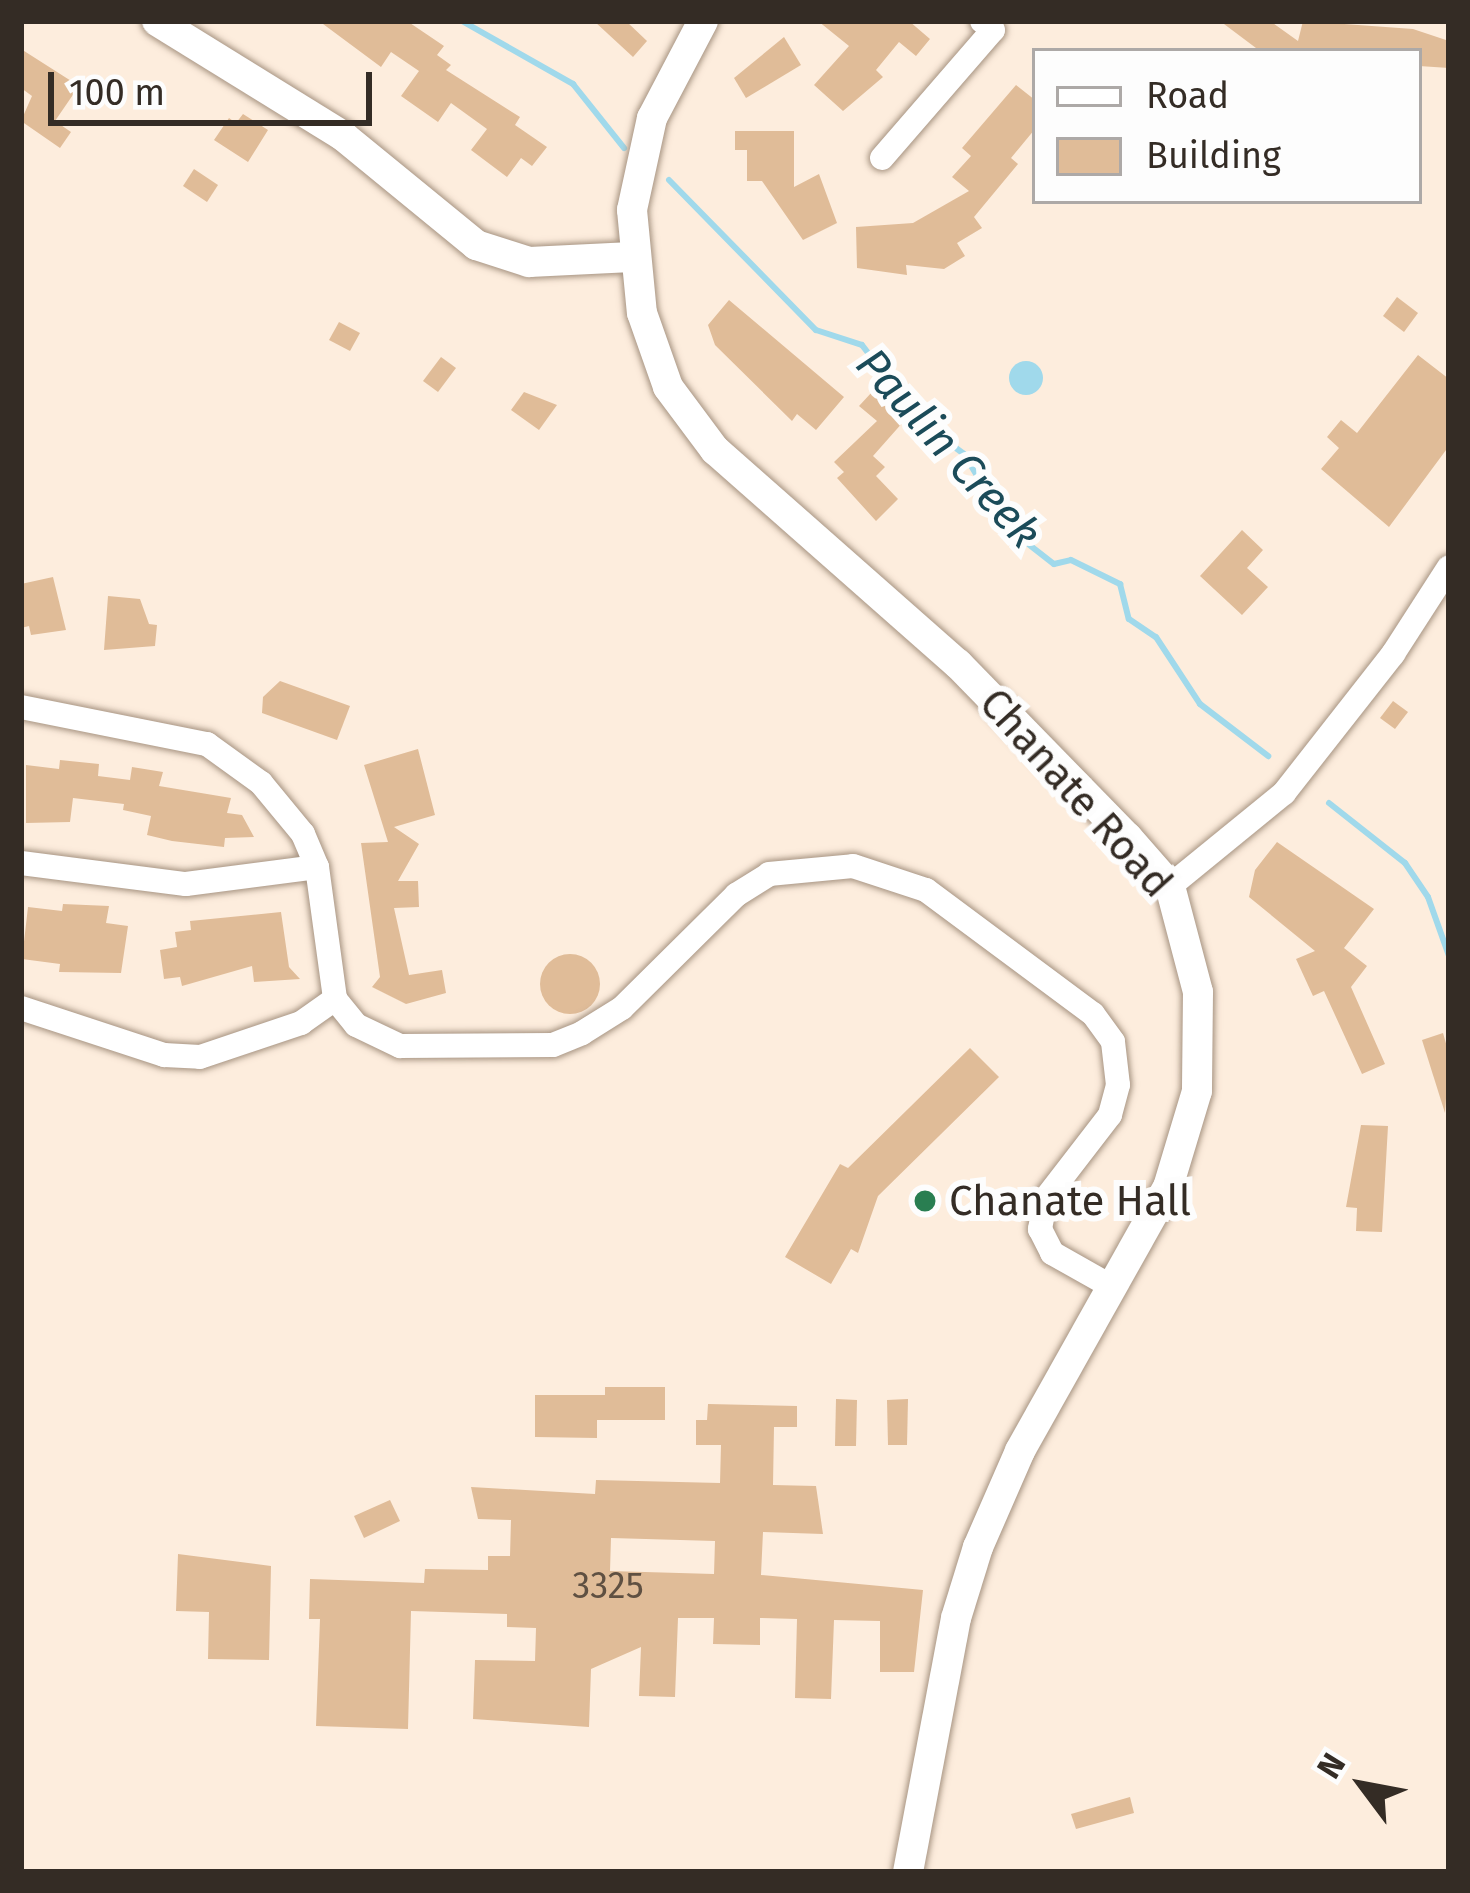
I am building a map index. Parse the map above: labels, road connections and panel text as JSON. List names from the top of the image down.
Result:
{
  "streets": {
    "street": ["Chanate Road"]
  },
  "water": ["Paulin Creek"],
  "places": ["Chanate Hall"],
  "house_numbers": ["3325"],
  "legend": ["Road", "Building"],
  "scale_bar": "100 m",
  "north": "top left"
}
